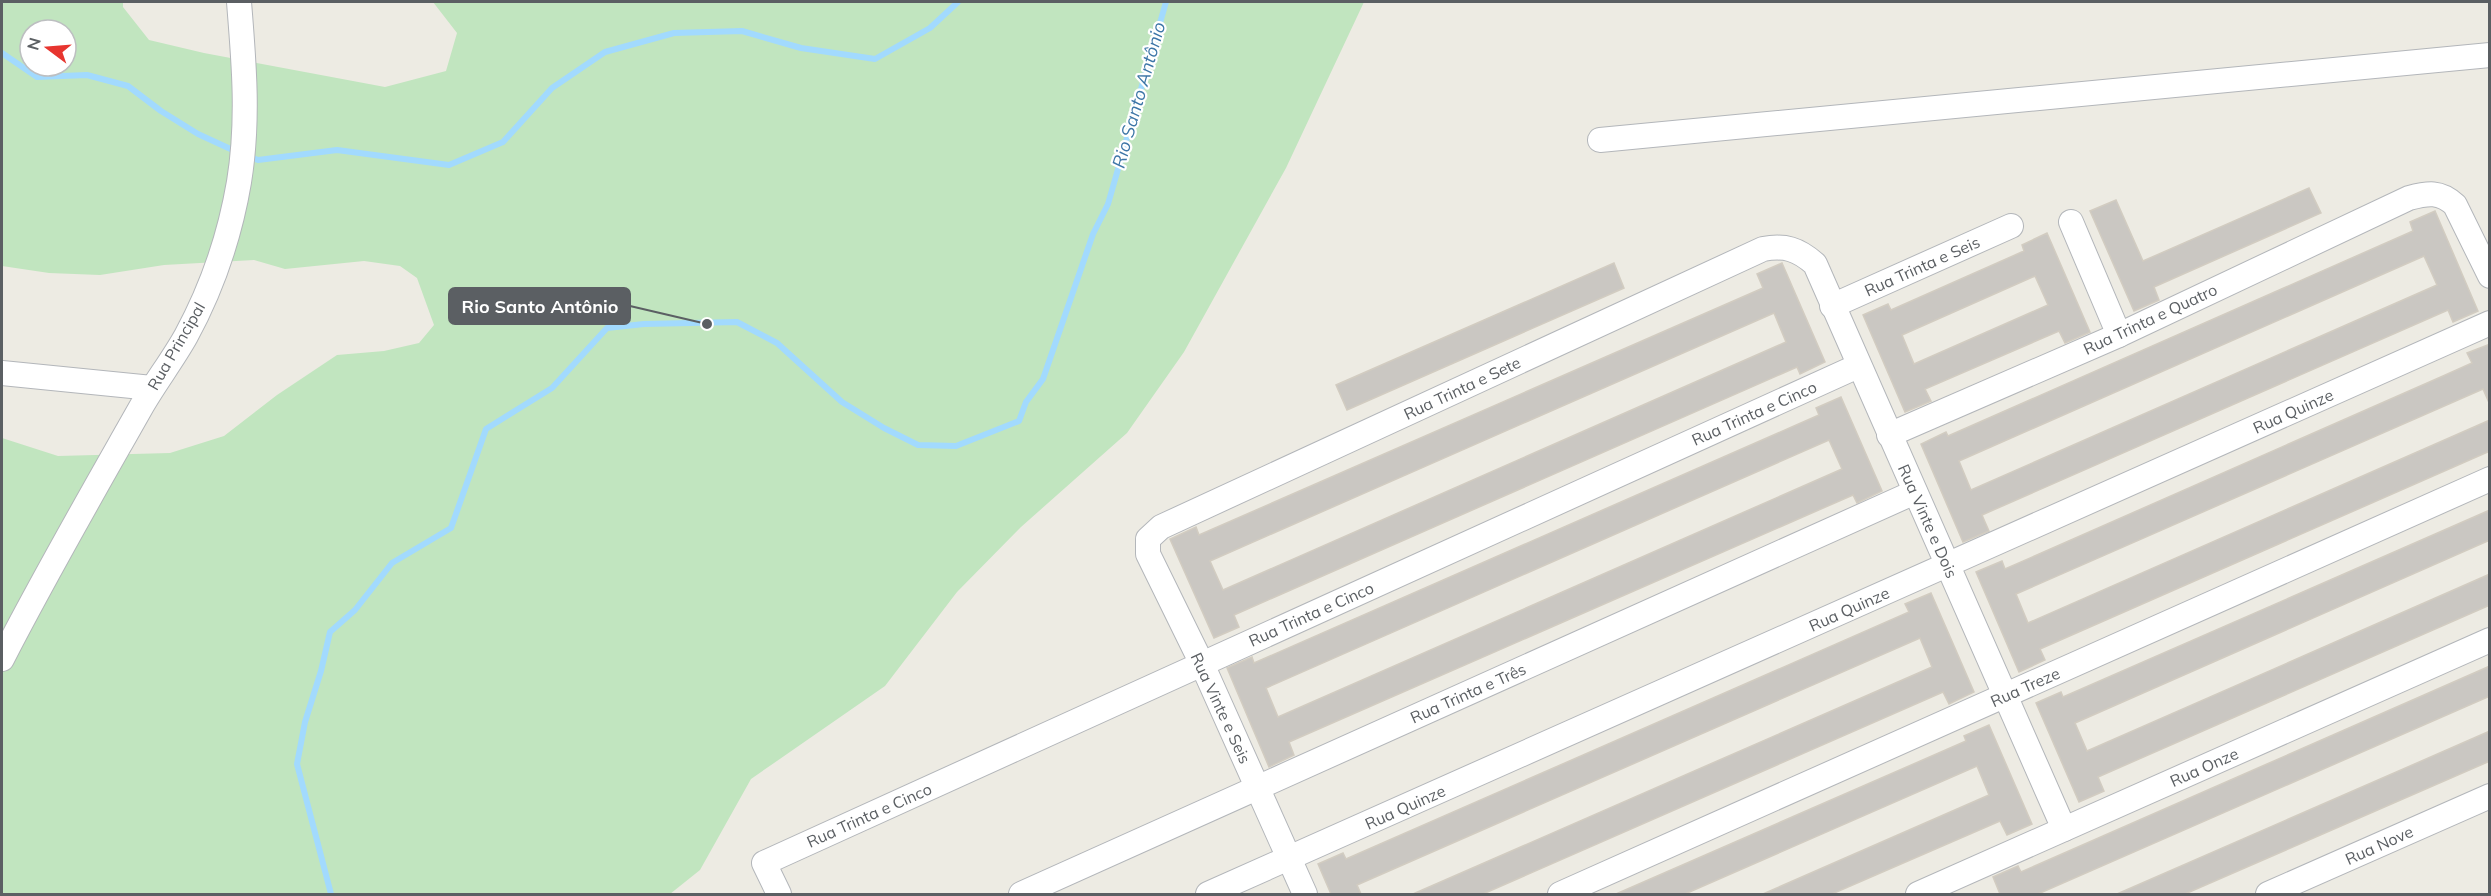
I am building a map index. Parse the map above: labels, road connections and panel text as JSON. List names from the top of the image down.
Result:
{
  "streets": {
    "street": [
      "Rua Trinta e Seis",
      "Rua Trinta e Quatro",
      "Rua Principal",
      "Rua Trinta e Sete",
      "Rua Quinze",
      "Rua Trinta e Cinco",
      "Rua Vinte e Dois",
      "Rua Treze",
      "Rua Trinta e Três",
      "Rua Vinte e Seis",
      "Rua Onze",
      "Rua Nove"
    ]
  },
  "crossings": [
    ["Rua Trinta e Seis", "Rua Vinte e Dois"],
    ["Rua Trinta e Quatro", "Rua Vinte e Dois"],
    ["Rua Trinta e Sete", "Rua Vinte e Dois"],
    ["Rua Trinta e Sete", "Rua Vinte e Seis"],
    ["Rua Quinze", "Rua Vinte e Dois"],
    ["Rua Quinze", "Rua Vinte e Seis"],
    ["Rua Trinta e Cinco", "Rua Vinte e Dois"],
    ["Rua Trinta e Cinco", "Rua Vinte e Seis"],
    ["Rua Vinte e Dois", "Rua Treze"],
    ["Rua Vinte e Dois", "Rua Trinta e Três"],
    ["Rua Vinte e Dois", "Rua Onze"],
    ["Rua Trinta e Três", "Rua Vinte e Seis"]
  ],
  "water": ["Rio Santo Antônio"],
  "places": ["Rio Santo Antônio"],
  "north": "left"
}
